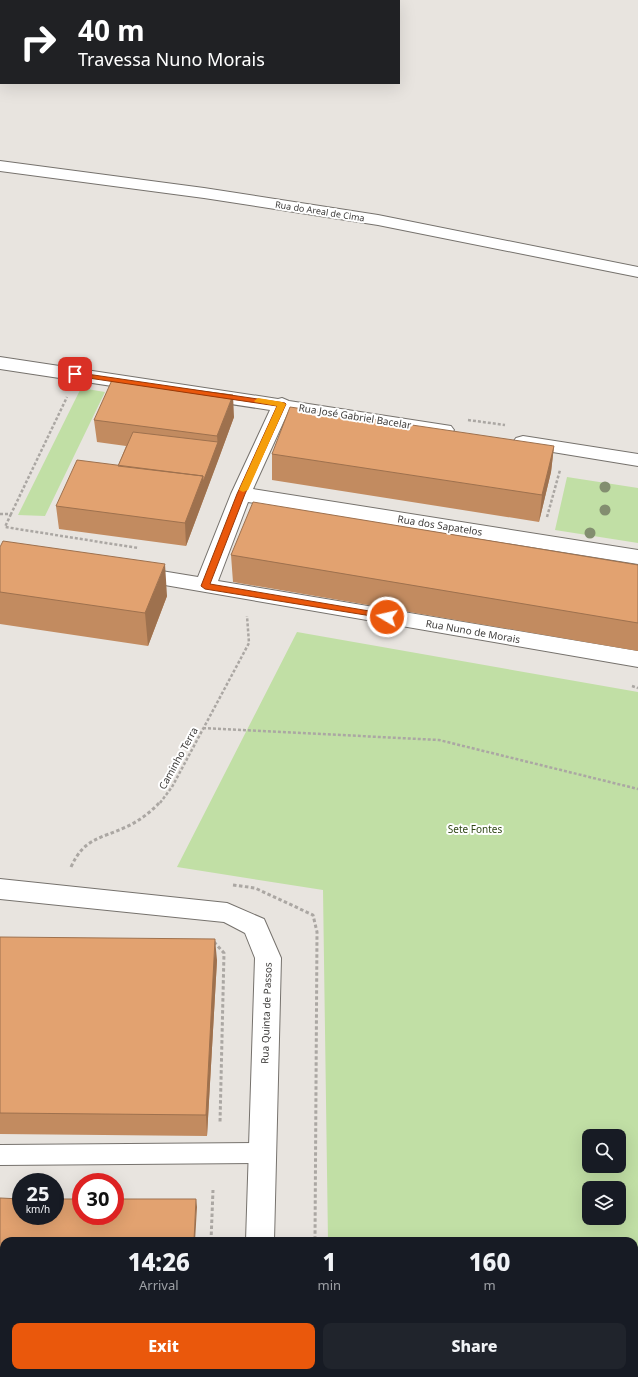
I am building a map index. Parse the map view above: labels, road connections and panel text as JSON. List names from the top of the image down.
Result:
{
  "streets": {
    "street": [
      "Rua do Areal de Cima",
      "Rua José Gabriel Bacelar",
      "Rua dos Sapatelos",
      "Rua Nuno de Morais",
      "Rua Quinta de Passos"
    ],
    "path": ["Caminho Terra"]
  },
  "parks": ["Sete Fontes"],
  "page": {
    "turn": ["40 m", "Travessa Nuno Morais"],
    "speed": "25 km/h",
    "limit": "30",
    "eta": [
      "14:26",
      "Arrival",
      "1",
      "min",
      "160",
      "m"
    ],
    "buttons": ["Exit", "Share"]
  }
}
